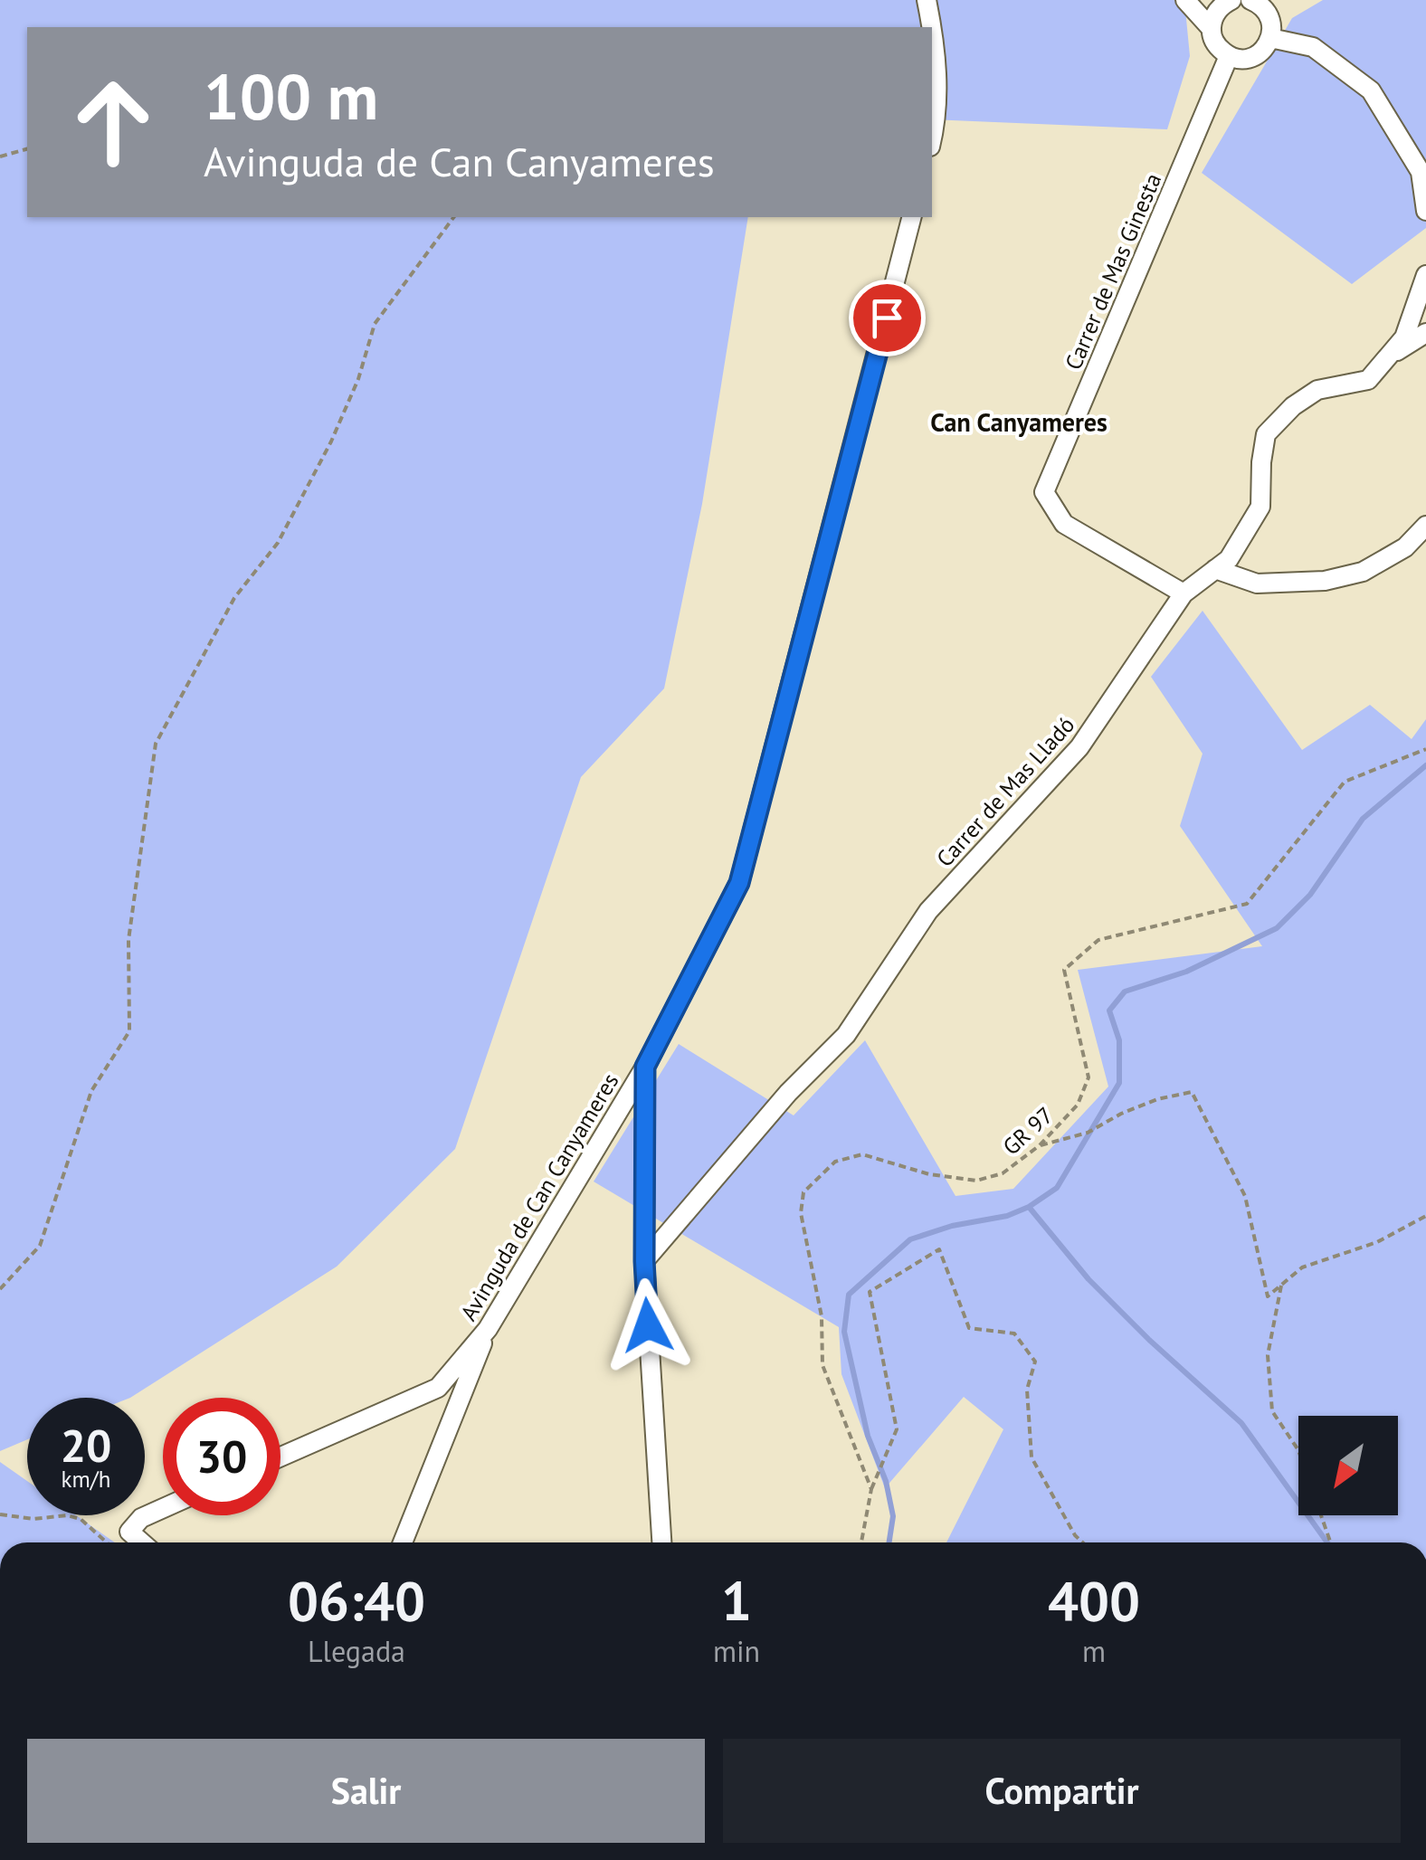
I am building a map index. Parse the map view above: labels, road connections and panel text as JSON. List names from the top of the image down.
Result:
{
  "streets": {
    "street": ["Carrer de Mas Ginesta", "Carrer de Mas Lladó", "Avinguda de Can Canyameres"],
    "path": ["GR 97"]
  },
  "crossings": [
    ["Carrer de Mas Ginesta", "Carrer de Mas Lladó"]
  ],
  "districts": ["Can Canyameres"],
  "north": "bottom left",
  "page": {
    "turn": ["100 m", "Avinguda de Can Canyameres"],
    "speed": "20 km/h",
    "limit": "30",
    "eta": [
      "06:40",
      "Llegada",
      "1",
      "min",
      "400",
      "m"
    ],
    "buttons": ["Salir", "Compartir"]
  }
}
